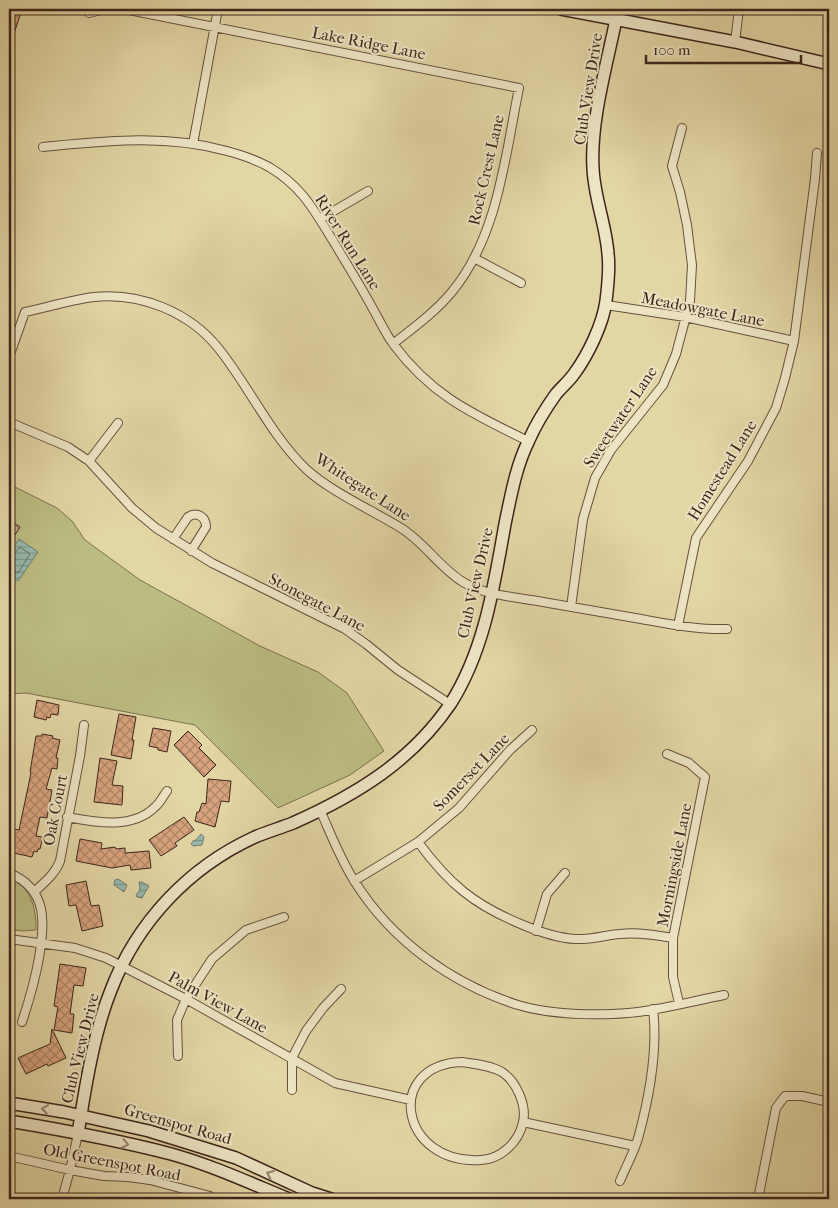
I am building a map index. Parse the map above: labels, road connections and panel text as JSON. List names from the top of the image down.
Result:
{
  "streets": {
    "street": [
      "Lake Ridge Lane",
      "Club View Drive",
      "Rock Crest Lane",
      "River Run Lane",
      "Meadowgate Lane",
      "Sweetwater Lane",
      "Homestead Lane",
      "Whitegate Lane",
      "Stonegate Lane",
      "Somerset Lane",
      "Oak Court",
      "Morningside Lane",
      "Palm View Lane",
      "Greenspot Road",
      "Old Greenspot Road"
    ]
  },
  "crossings": [
    ["Lake Ridge Lane", "Rock Crest Lane"],
    ["Club View Drive", "River Run Lane"],
    ["Club View Drive", "Meadowgate Lane"],
    ["Club View Drive", "Whitegate Lane"],
    ["Club View Drive", "Stonegate Lane"],
    ["Club View Drive", "Palm View Lane"],
    ["Club View Drive", "Greenspot Road"],
    ["Rock Crest Lane", "River Run Lane"],
    ["Meadowgate Lane", "Sweetwater Lane"],
    ["Meadowgate Lane", "Homestead Lane"],
    ["Sweetwater Lane", "Whitegate Lane"],
    ["Homestead Lane", "Whitegate Lane"]
  ],
  "scale_bar": "100 m"
}
